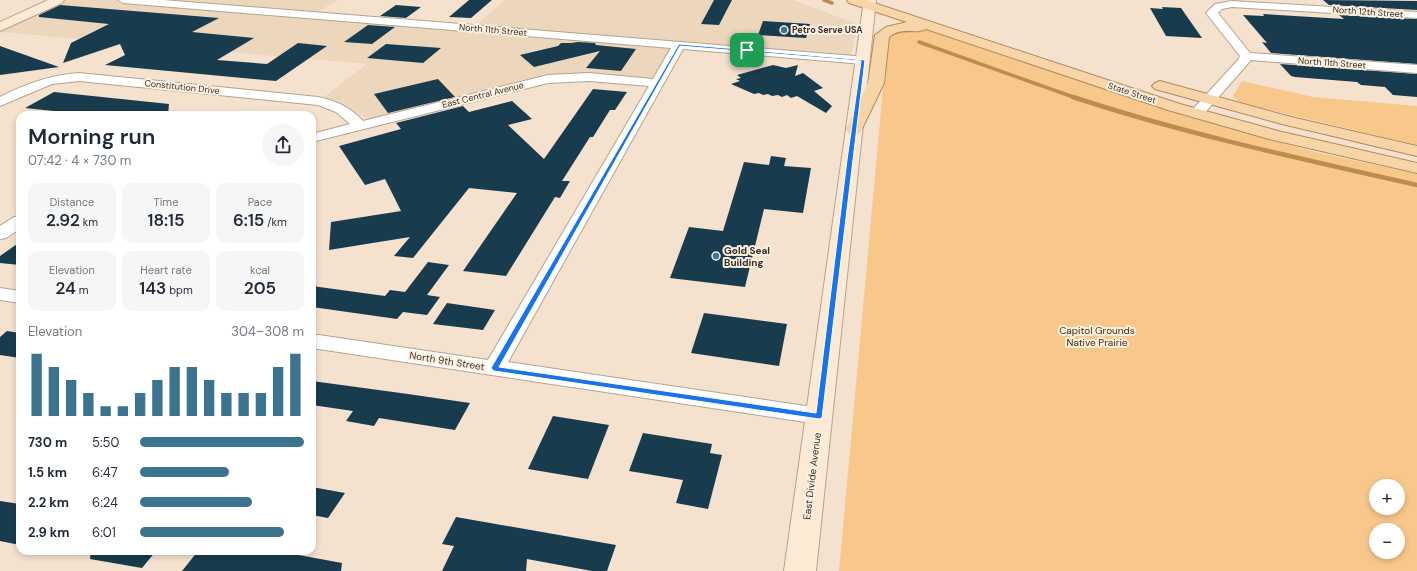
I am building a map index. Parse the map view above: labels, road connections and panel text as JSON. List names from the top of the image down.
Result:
{
  "streets": {
    "main road": ["State Street"],
    "street": [
      "North 12th Street",
      "North 11th Street",
      "Constitution Drive",
      "East Central Avenue",
      "North 9th Street",
      "East Divide Avenue"
    ]
  },
  "crossings": [
    ["North 12th Street", "North 11th Street"],
    ["North 11th Street", "East Divide Avenue"],
    ["Constitution Drive", "East Central Avenue"],
    ["State Street", "East Divide Avenue"],
    ["North 9th Street", "East Divide Avenue"]
  ],
  "parks": ["Capitol Grounds Native Prairie"],
  "places": ["Petro Serve USA", "Gold Seal Building"],
  "page": {
    "heading": ["Morning run", "07:42 · 4 × 730 m"],
    "stats": [
      ["Distance", "2.92 km"],
      ["Time", "18:15"],
      ["Pace", "6:15 /km"],
      ["Elevation", "24 m"],
      ["Heart rate", "143 bpm"],
      ["kcal", "205"]
    ],
    "chart": ["Elevation", "304–308 m"],
    "list": [
      {
        "name": "730 m",
        "note": "5:50"
      },
      {
        "name": "1.5 km",
        "note": "6:47"
      },
      {
        "name": "2.2 km",
        "note": "6:24"
      },
      {
        "name": "2.9 km",
        "note": "6:01"
      }
    ],
    "map_buttons": ["+", "−"]
  }
}
